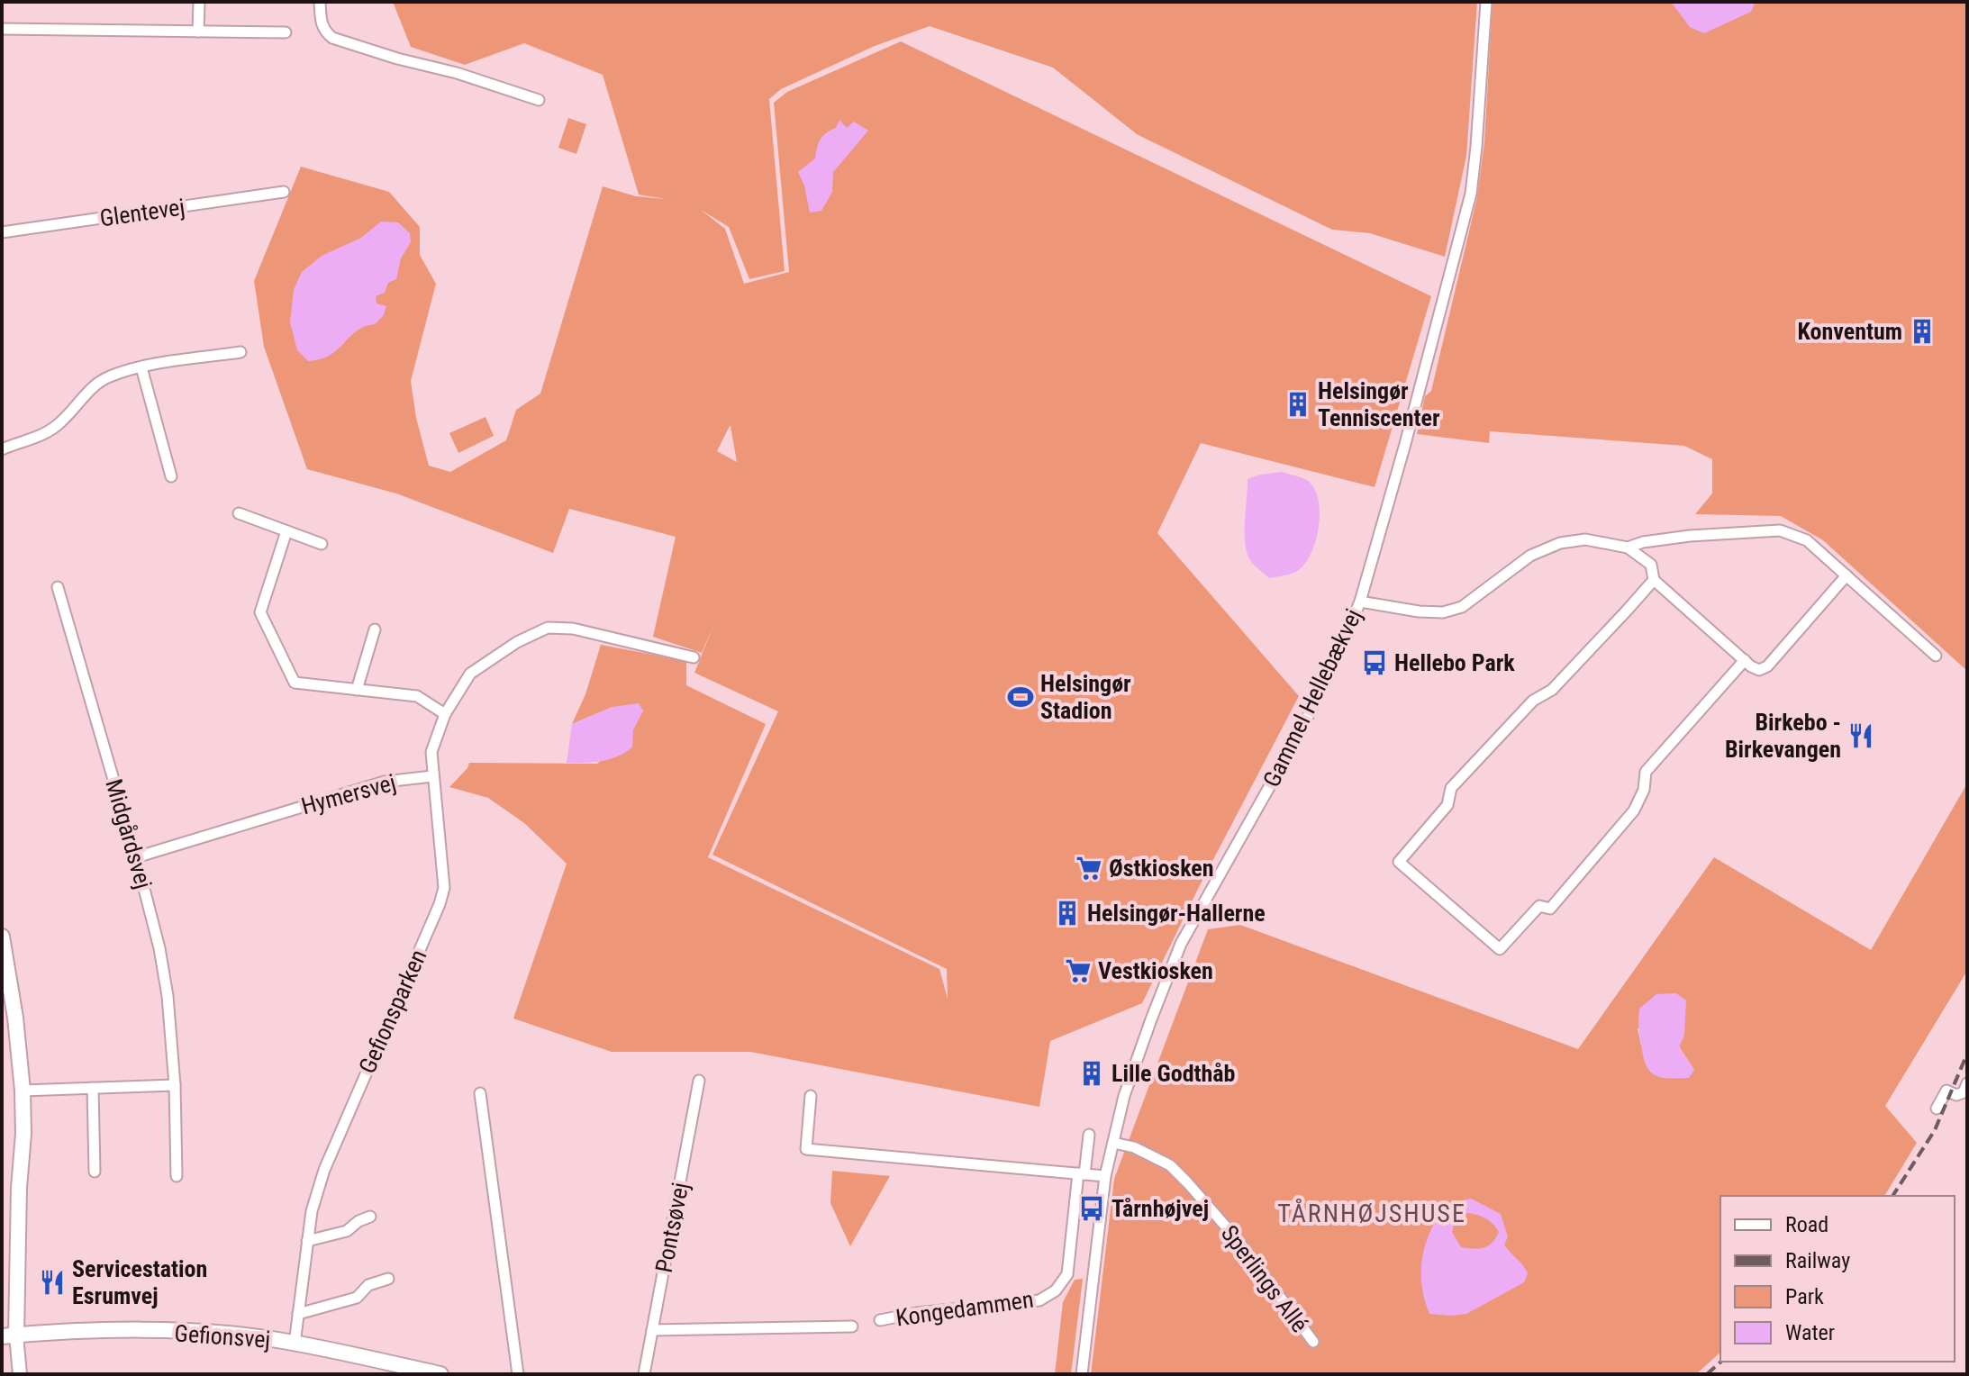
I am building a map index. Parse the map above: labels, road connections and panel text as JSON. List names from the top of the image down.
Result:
{
  "streets": {
    "main road": ["Gefionsvej"],
    "street": [
      "Glentevej",
      "Gammel Hellebækvej",
      "Hymersvej",
      "Midgårdsvej",
      "Gefionsparken",
      "Pontsøvej",
      "Sperlings Allé",
      "Kongedammen"
    ]
  },
  "crossings": [
    ["Gammel Hellebækvej", "Sperlings Allé"],
    ["Hymersvej", "Midgårdsvej"],
    ["Hymersvej", "Gefionsparken"],
    ["Gefionsparken", "Gefionsvej"]
  ],
  "districts": ["TÅRNHØJSHUSE"],
  "places": {
    "building": [
      "Konventum",
      "Helsingør Tenniscenter",
      "Helsingør-Hallerne",
      "Lille Godthåb"
    ],
    "bus stop": ["Hellebo Park", "Tårnhøjvej"],
    "sports": ["Helsingør Stadion"],
    "restaurant": ["Birkebo - Birkevangen", "Servicestation Esrumvej"],
    "supermarket": ["Østkiosken", "Vestkiosken"]
  },
  "legend": [
    "Road",
    "Railway",
    "Park",
    "Water"
  ]
}
